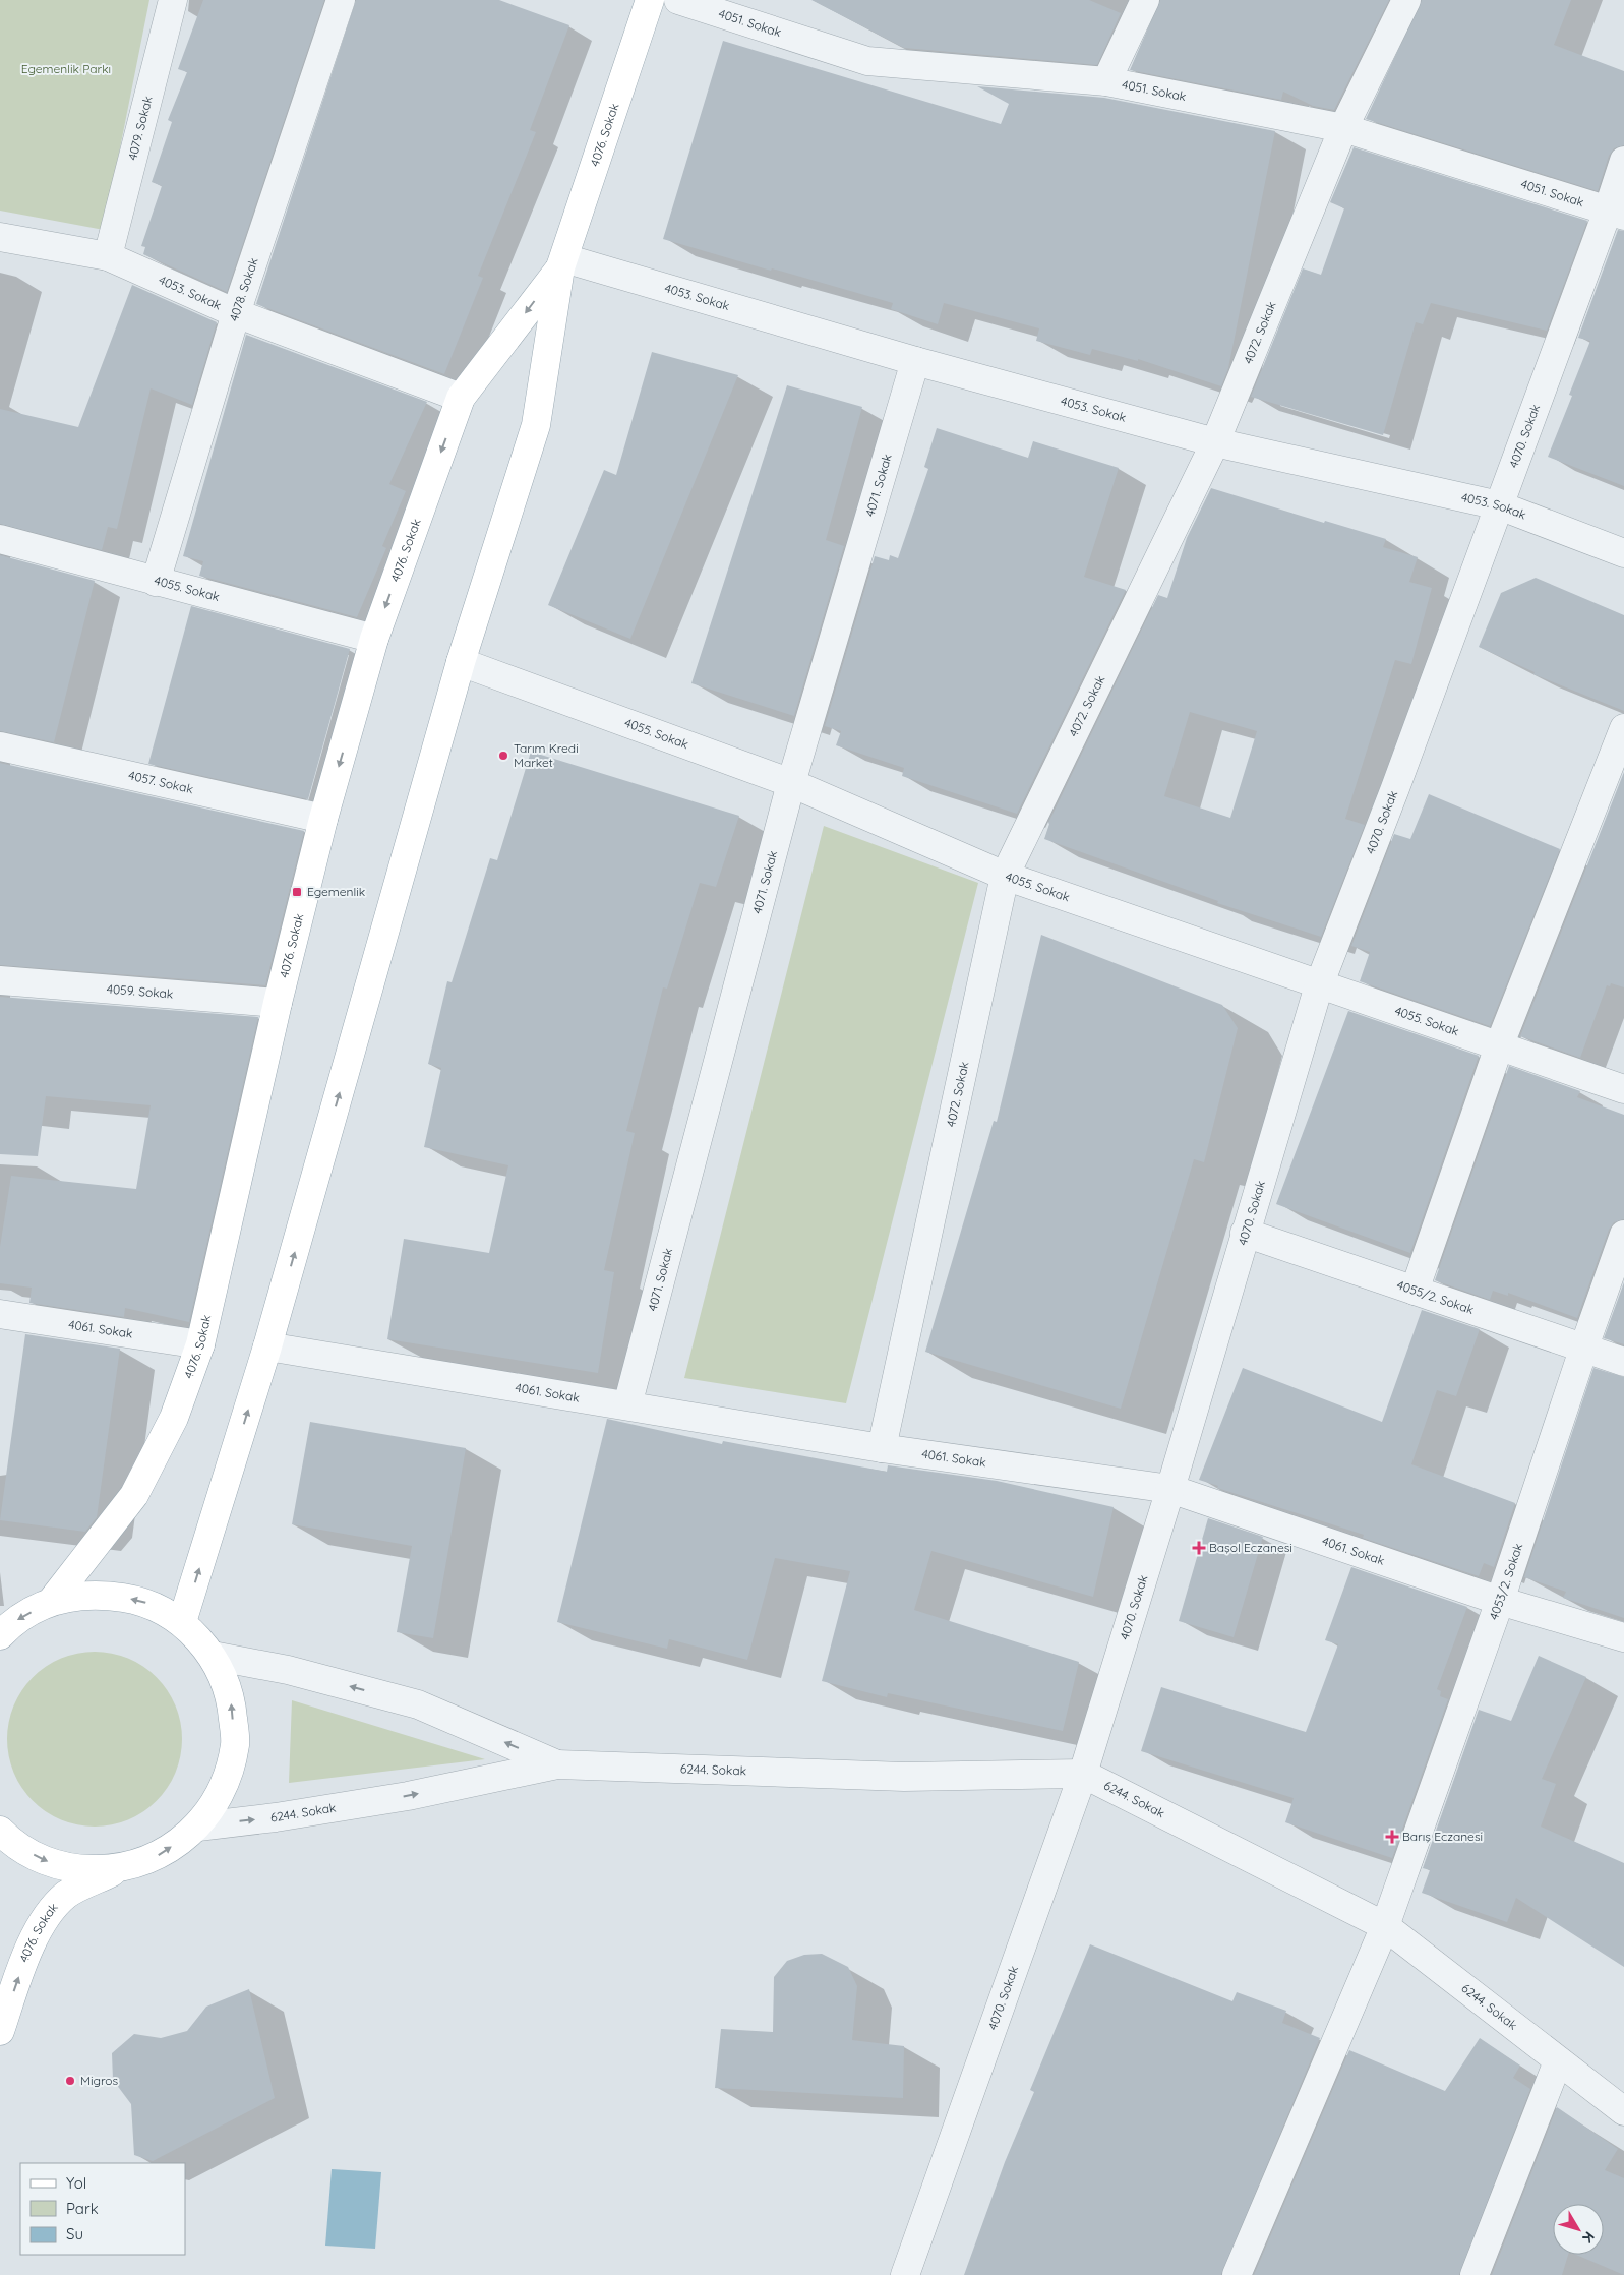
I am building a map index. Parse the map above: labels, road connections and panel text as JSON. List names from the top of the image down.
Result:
{
  "streets": {
    "main road": ["4076. Sokak"],
    "street": [
      "4051. Sokak",
      "4079. Sokak",
      "4078. Sokak",
      "4053. Sokak",
      "4072. Sokak",
      "4070. Sokak",
      "4071. Sokak",
      "4055. Sokak",
      "4057. Sokak",
      "4059. Sokak",
      "4055/2. Sokak",
      "4061. Sokak",
      "4053/2. Sokak",
      "6244. Sokak"
    ]
  },
  "crossings": [
    ["4051. Sokak", "4072. Sokak"],
    ["4051. Sokak", "4070. Sokak"],
    ["4079. Sokak", "4053. Sokak"],
    ["4076. Sokak", "4053. Sokak"],
    ["4076. Sokak", "4055. Sokak"],
    ["4076. Sokak", "4057. Sokak"],
    ["4076. Sokak", "4059. Sokak"],
    ["4076. Sokak", "4061. Sokak"],
    ["4078. Sokak", "4053. Sokak"],
    ["4078. Sokak", "4055. Sokak"],
    ["4053. Sokak", "4072. Sokak"],
    ["4053. Sokak", "4070. Sokak"],
    ["4053. Sokak", "4071. Sokak"],
    ["4072. Sokak", "4055. Sokak"],
    ["4072. Sokak", "4061. Sokak"],
    ["4070. Sokak", "4055. Sokak"],
    ["4070. Sokak", "4055/2. Sokak"],
    ["4070. Sokak", "4061. Sokak"],
    ["4070. Sokak", "6244. Sokak"],
    ["4071. Sokak", "4055. Sokak"],
    ["4071. Sokak", "4061. Sokak"],
    ["4055/2. Sokak", "4053/2. Sokak"],
    ["4061. Sokak", "4053/2. Sokak"],
    ["4053/2. Sokak", "6244. Sokak"]
  ],
  "parks": ["Egemenlik Parkı"],
  "places": {
    "other": ["Tarım Kredi Market", "Migros"],
    "transit": ["Egemenlik"],
    "health": ["Başol Eczanesi", "Barış Eczanesi"]
  },
  "legend": ["Yol", "Park", "Su"],
  "north": "bottom right"
}
